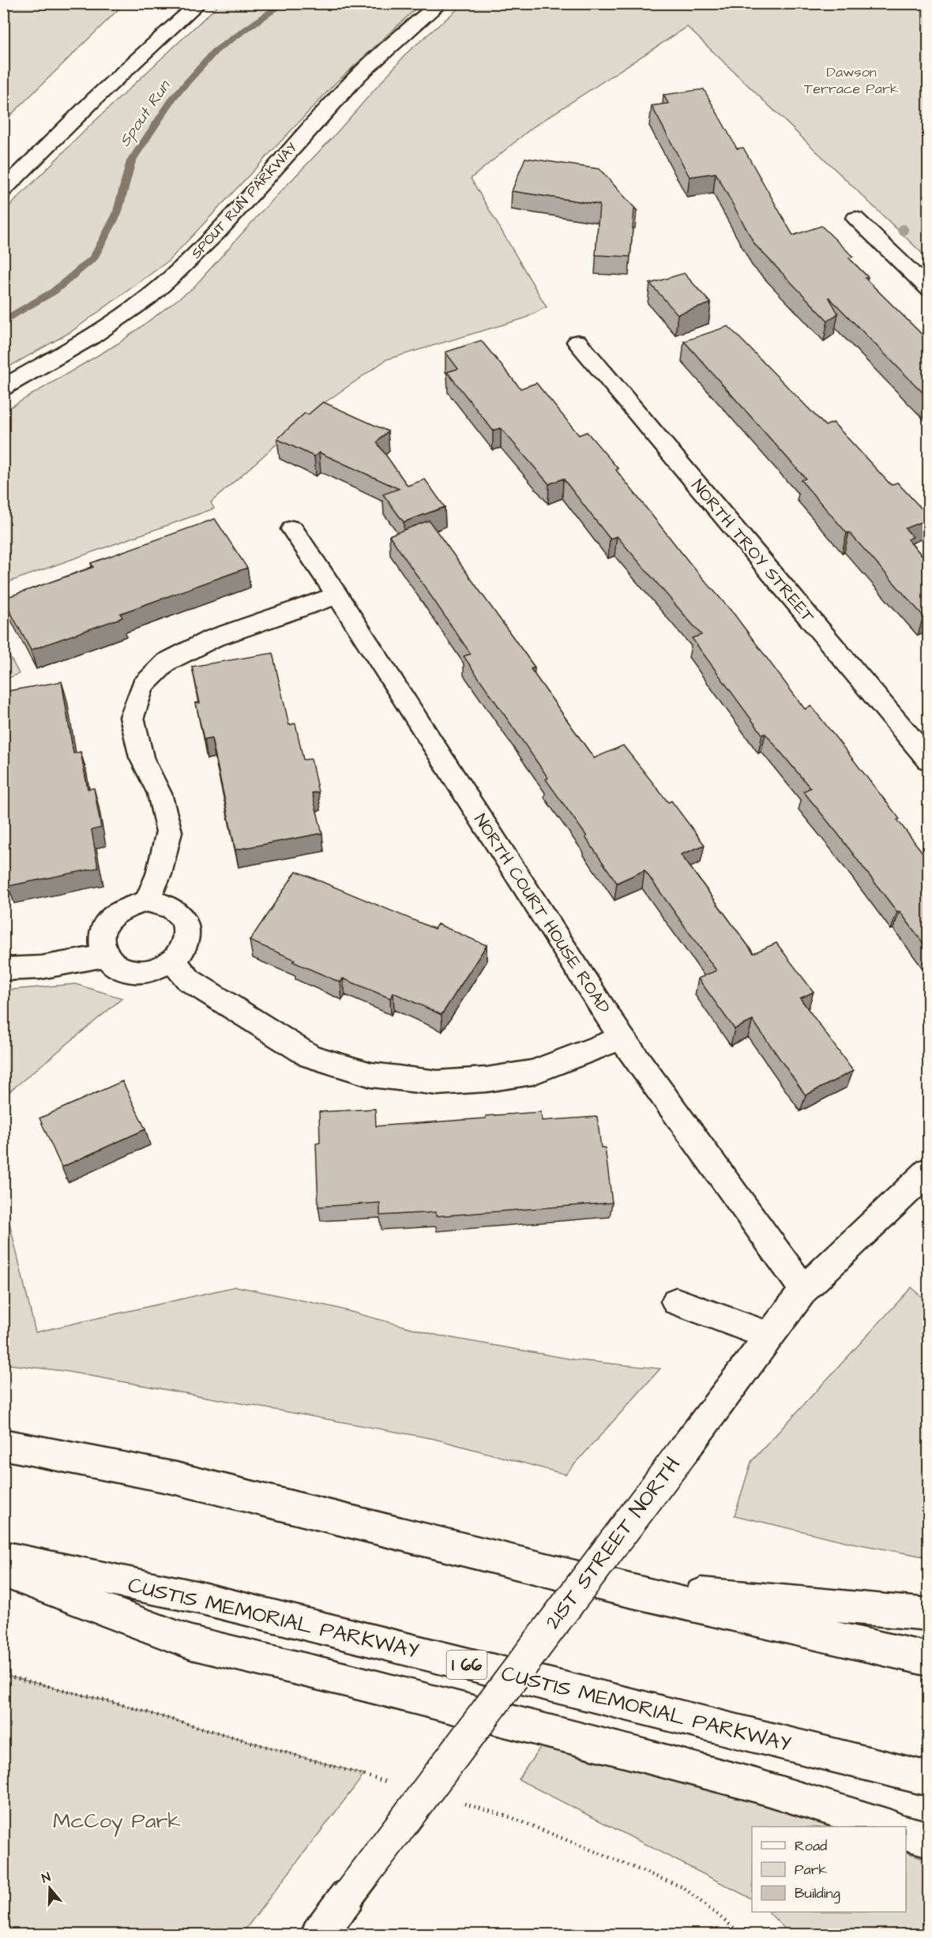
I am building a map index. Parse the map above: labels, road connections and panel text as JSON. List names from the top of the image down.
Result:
{
  "streets": {
    "main road": [
      "SPOUT RUN PARKWAY",
      "NORTH TROY STREET",
      "NORTH COURT HOUSE ROAD",
      "21ST STREET NORTH",
      "CUSTIS MEMORIAL PARKWAY",
      "I 66"
    ]
  },
  "crossings": [
    ["NORTH COURT HOUSE ROAD", "21ST STREET NORTH"]
  ],
  "water": ["Spout Run"],
  "parks": ["Dawson Terrace Park", "McCoy Park"],
  "legend": ["Road", "Park", "Building"],
  "north": "top"
}
